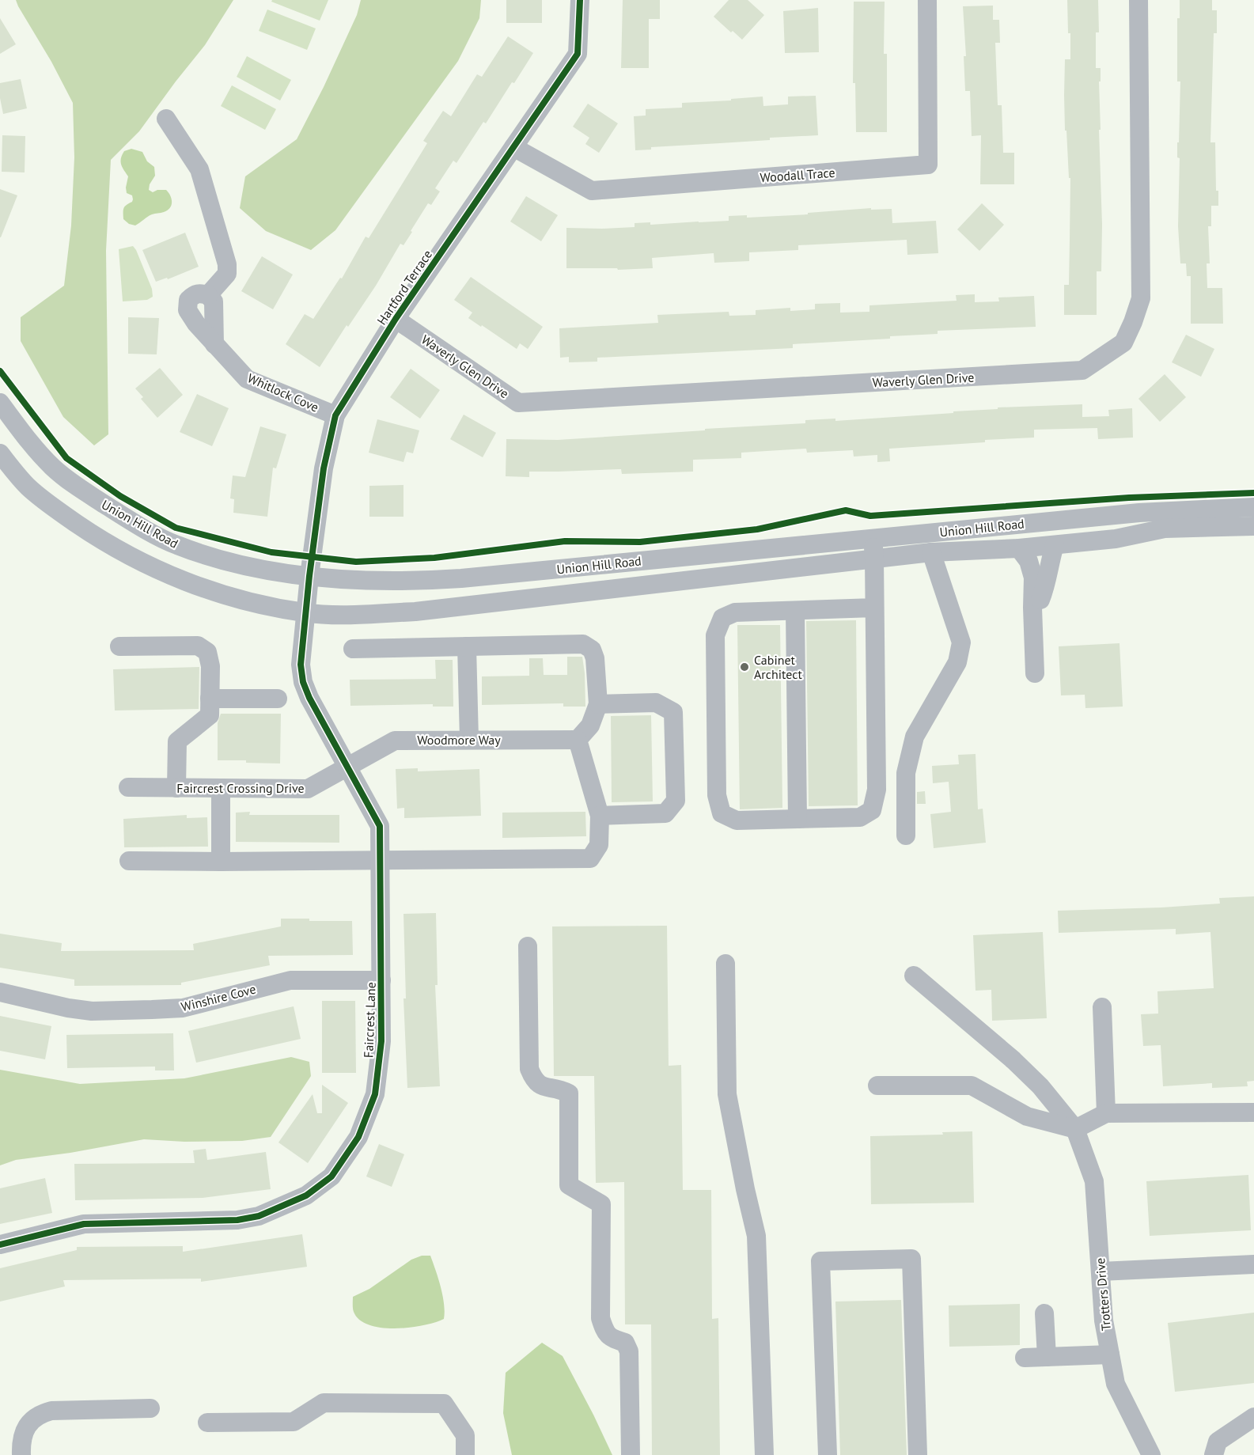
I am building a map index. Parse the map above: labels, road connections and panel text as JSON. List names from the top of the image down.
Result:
{
  "streets": {
    "street": [
      "Woodall Trace",
      "Hartford Terrace",
      "Waverly Glen Drive",
      "Whitlock Cove",
      "Union Hill Road",
      "Woodmore Way",
      "Faircrest Crossing Drive",
      "Winshire Cove",
      "Faircrest Lane",
      "Trotters Drive"
    ]
  },
  "crossings": [
    ["Woodall Trace", "Hartford Terrace"],
    ["Hartford Terrace", "Waverly Glen Drive"],
    ["Hartford Terrace", "Whitlock Cove"],
    ["Hartford Terrace", "Union Hill Road"],
    ["Hartford Terrace", "Faircrest Lane"],
    ["Union Hill Road", "Faircrest Lane"],
    ["Woodmore Way", "Faircrest Crossing Drive"],
    ["Woodmore Way", "Faircrest Lane"],
    ["Faircrest Crossing Drive", "Faircrest Lane"],
    ["Winshire Cove", "Faircrest Lane"]
  ],
  "places": ["Cabinet Architect"]
}
